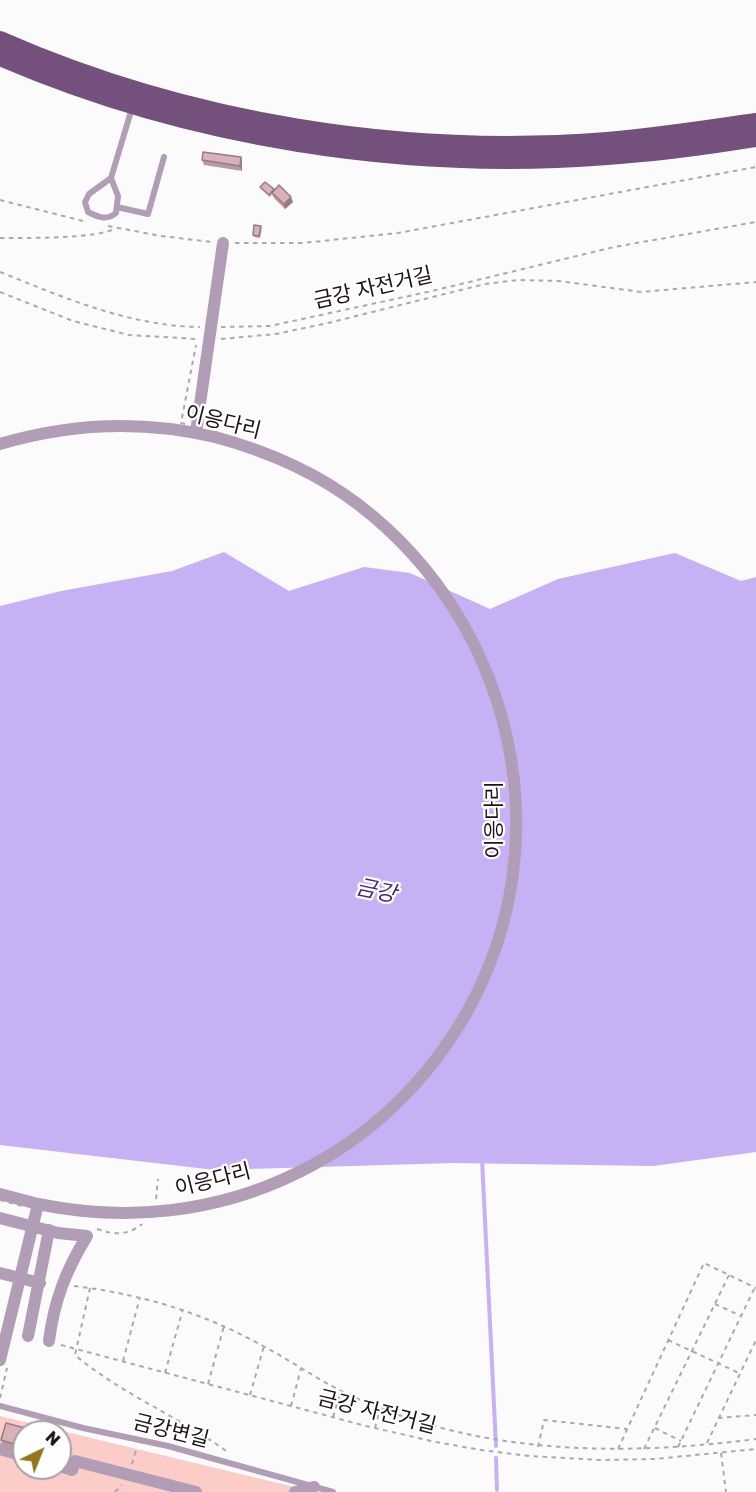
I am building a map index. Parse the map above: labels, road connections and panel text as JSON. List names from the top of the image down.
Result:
{
  "streets": {
    "street": ["이응다리"],
    "lane": ["금강변길"],
    "path": ["금강 자전거길"]
  },
  "water": ["금강"],
  "north": "top right"
}
